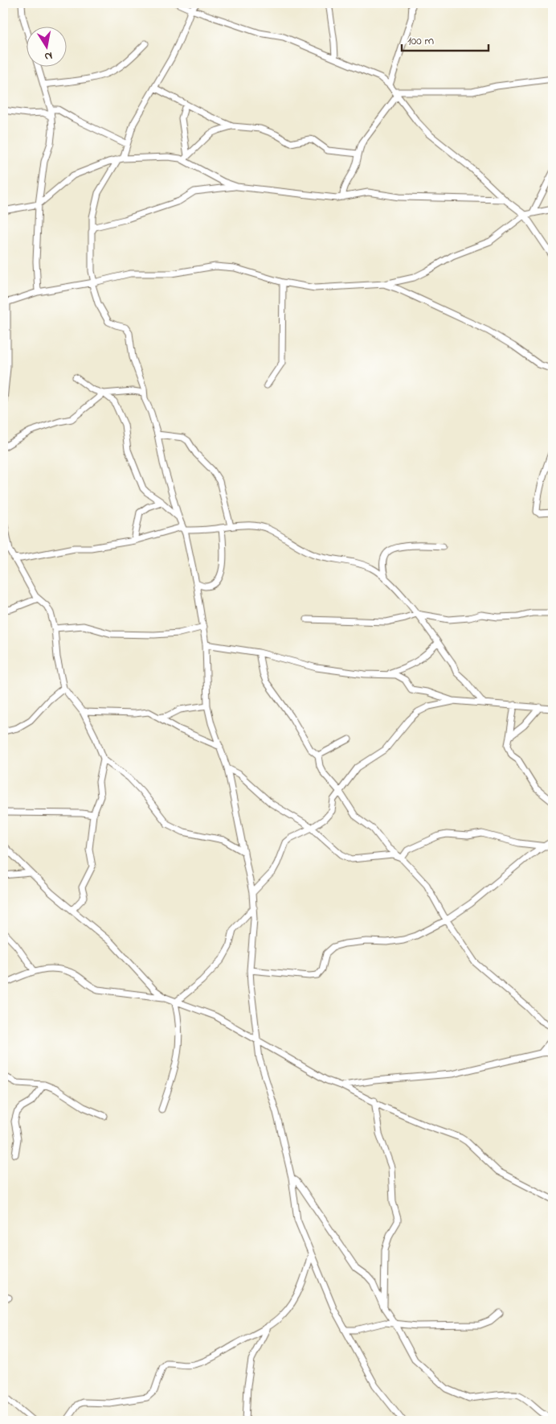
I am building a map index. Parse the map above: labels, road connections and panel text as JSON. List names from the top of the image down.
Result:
{
  "scale_bar": "100 m",
  "north": "bottom"
}
